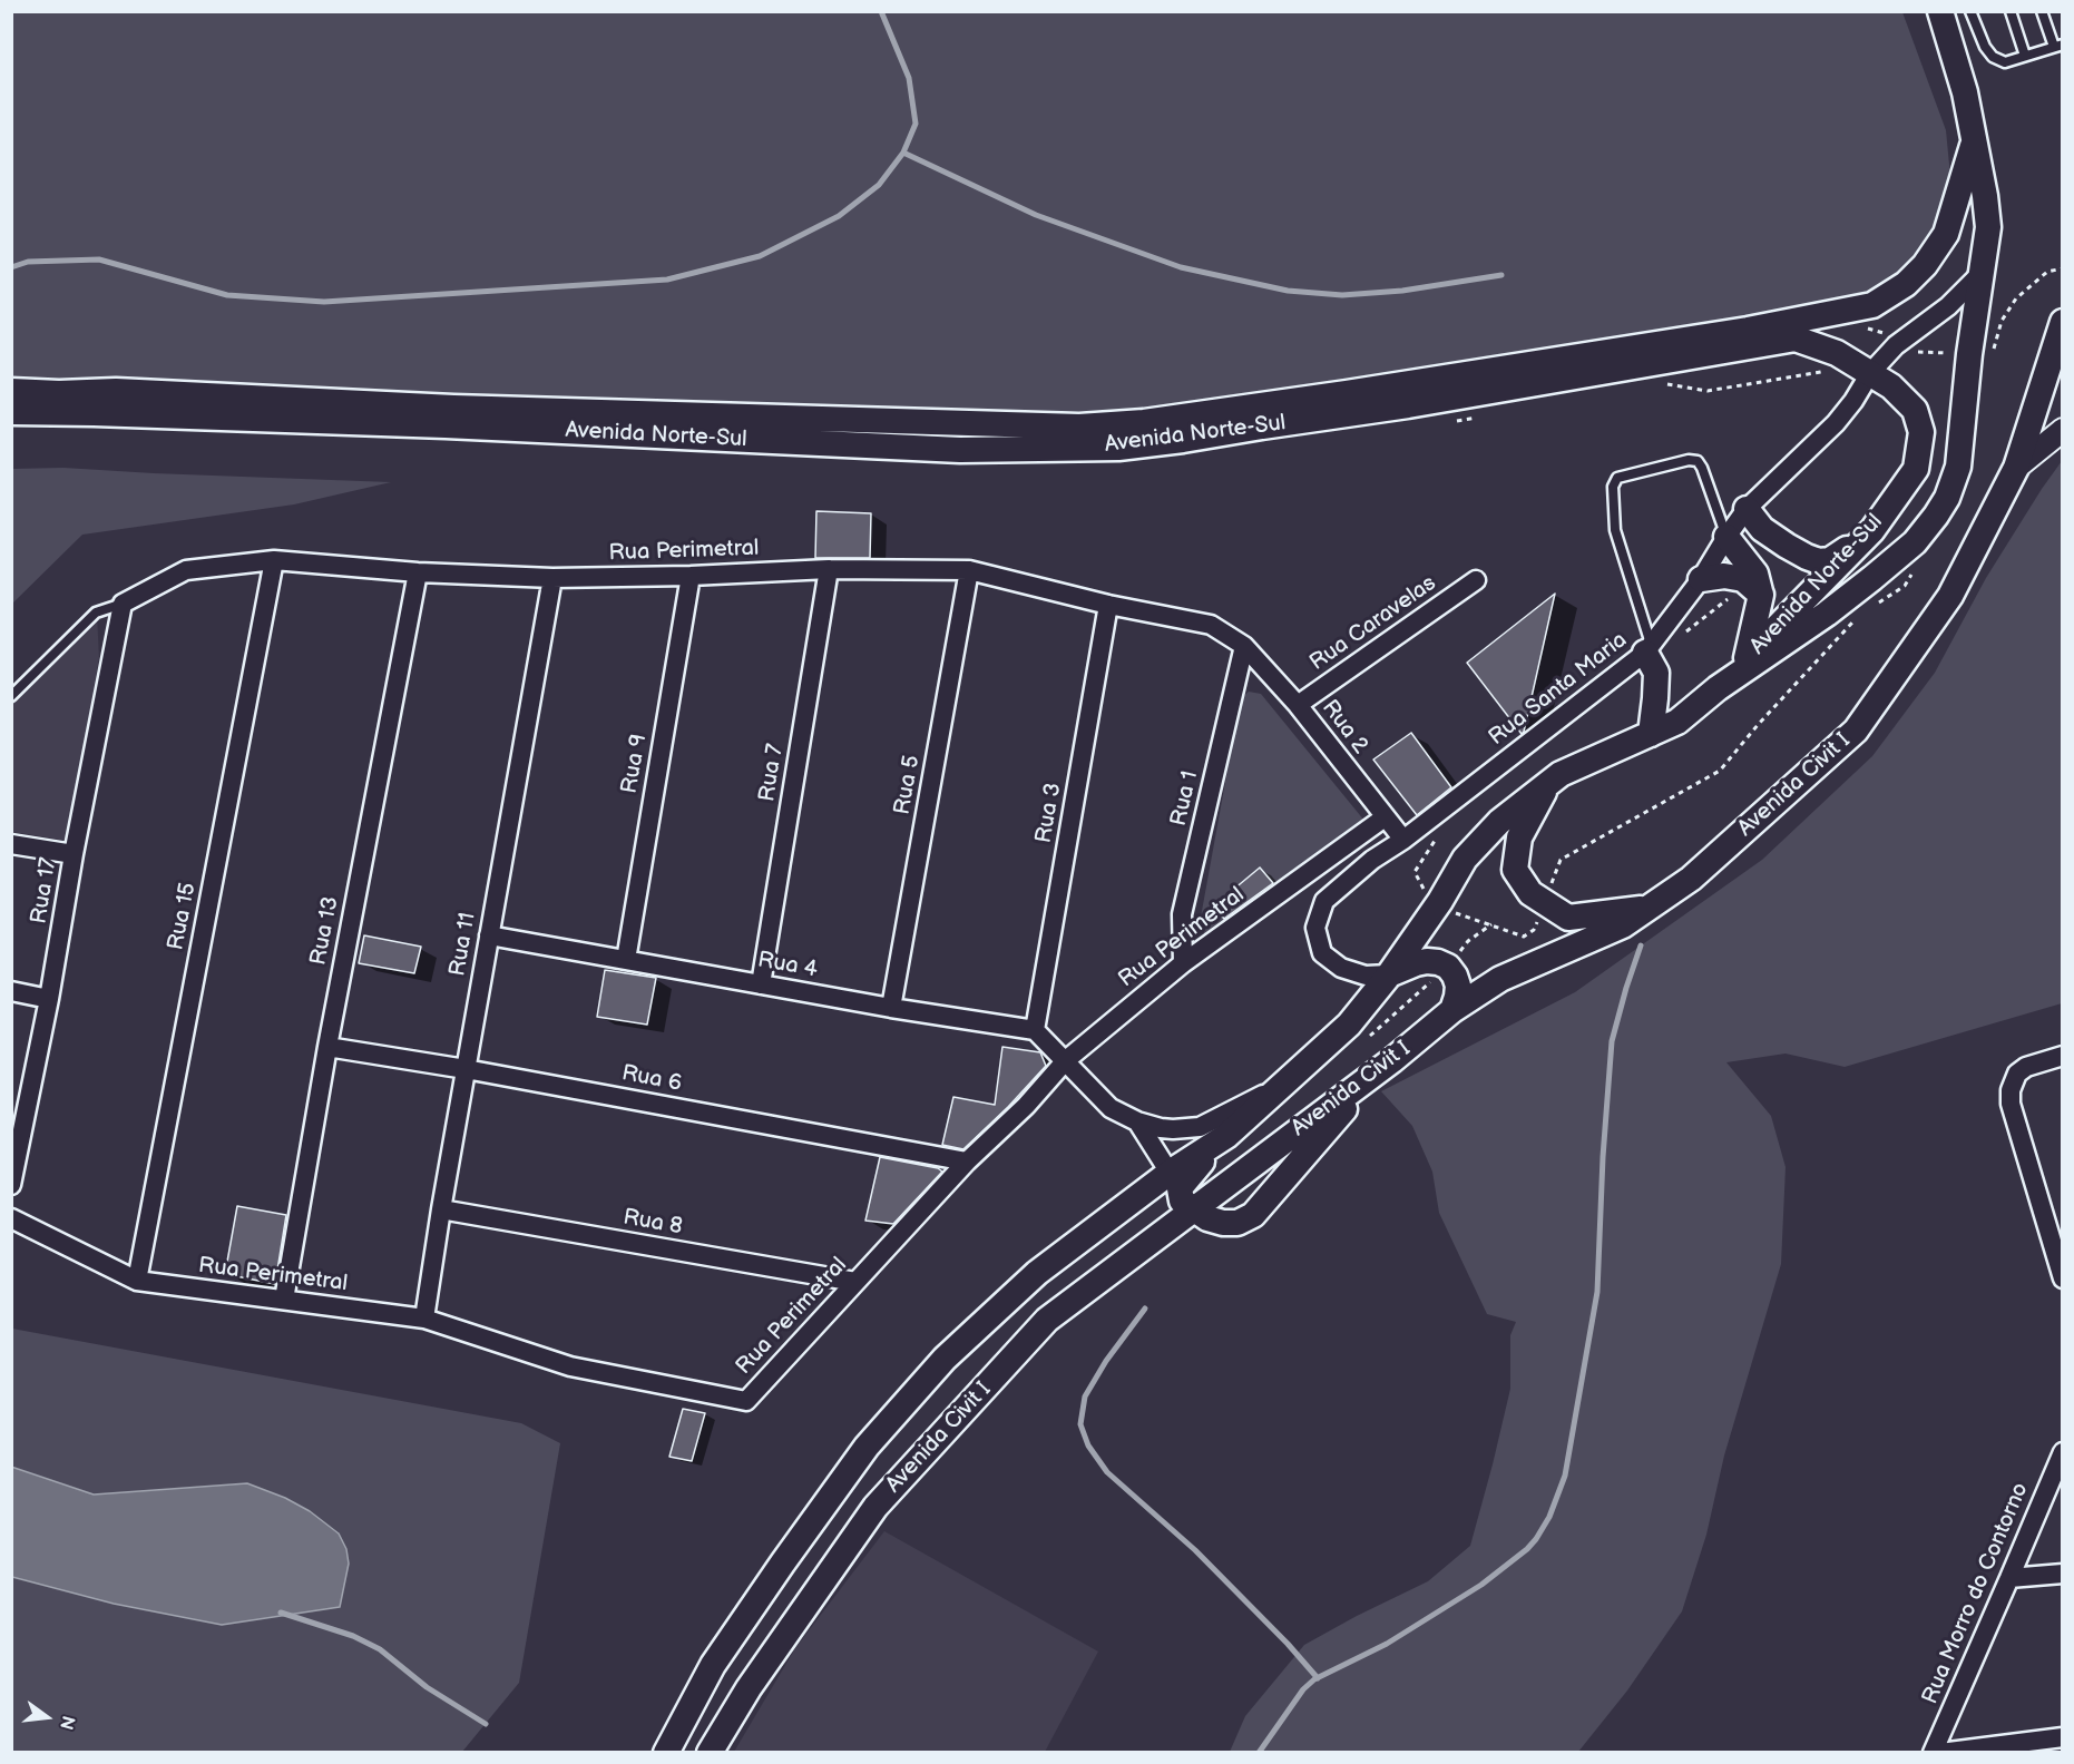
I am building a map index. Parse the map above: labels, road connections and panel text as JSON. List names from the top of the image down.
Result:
{
  "streets": {
    "main road": ["Avenida Norte-Sul", "Avenida Civit I"],
    "street": [
      "Rua Perimetral",
      "Rua Caravelas",
      "Rua Santa Maria",
      "Rua 2",
      "Rua 9",
      "Rua 7",
      "Rua 5",
      "Rua 1",
      "Rua 3",
      "Rua 17",
      "Rua 15",
      "Rua 13",
      "Rua 11",
      "Rua 4",
      "Rua 6",
      "Rua 8",
      "Rua Morro do Contorno"
    ]
  },
  "crossings": [
    ["Avenida Norte-Sul", "Rua Santa Maria"],
    ["Avenida Norte-Sul", "Avenida Civit I"],
    ["Rua Perimetral", "Rua 2"],
    ["Rua Perimetral", "Rua 9"],
    ["Rua Perimetral", "Rua 7"],
    ["Rua Perimetral", "Rua 5"],
    ["Rua Perimetral", "Rua 1"],
    ["Rua Perimetral", "Rua 3"],
    ["Rua Perimetral", "Rua 17"],
    ["Rua Perimetral", "Rua 15"],
    ["Rua Perimetral", "Rua 13"],
    ["Rua Perimetral", "Rua 11"],
    ["Rua Perimetral", "Rua 6"],
    ["Rua Perimetral", "Rua 8"],
    ["Rua Caravelas", "Rua 2"],
    ["Rua Santa Maria", "Rua 2"],
    ["Rua Santa Maria", "Avenida Civit I"],
    ["Rua 2", "Rua 1"],
    ["Rua 9", "Rua 4"],
    ["Rua 7", "Rua 4"],
    ["Rua 5", "Rua 4"],
    ["Rua 3", "Rua 4"],
    ["Rua 13", "Rua 6"],
    ["Rua 11", "Rua 4"],
    ["Rua 11", "Rua 6"],
    ["Rua 11", "Rua 8"]
  ],
  "north": "right"
}
